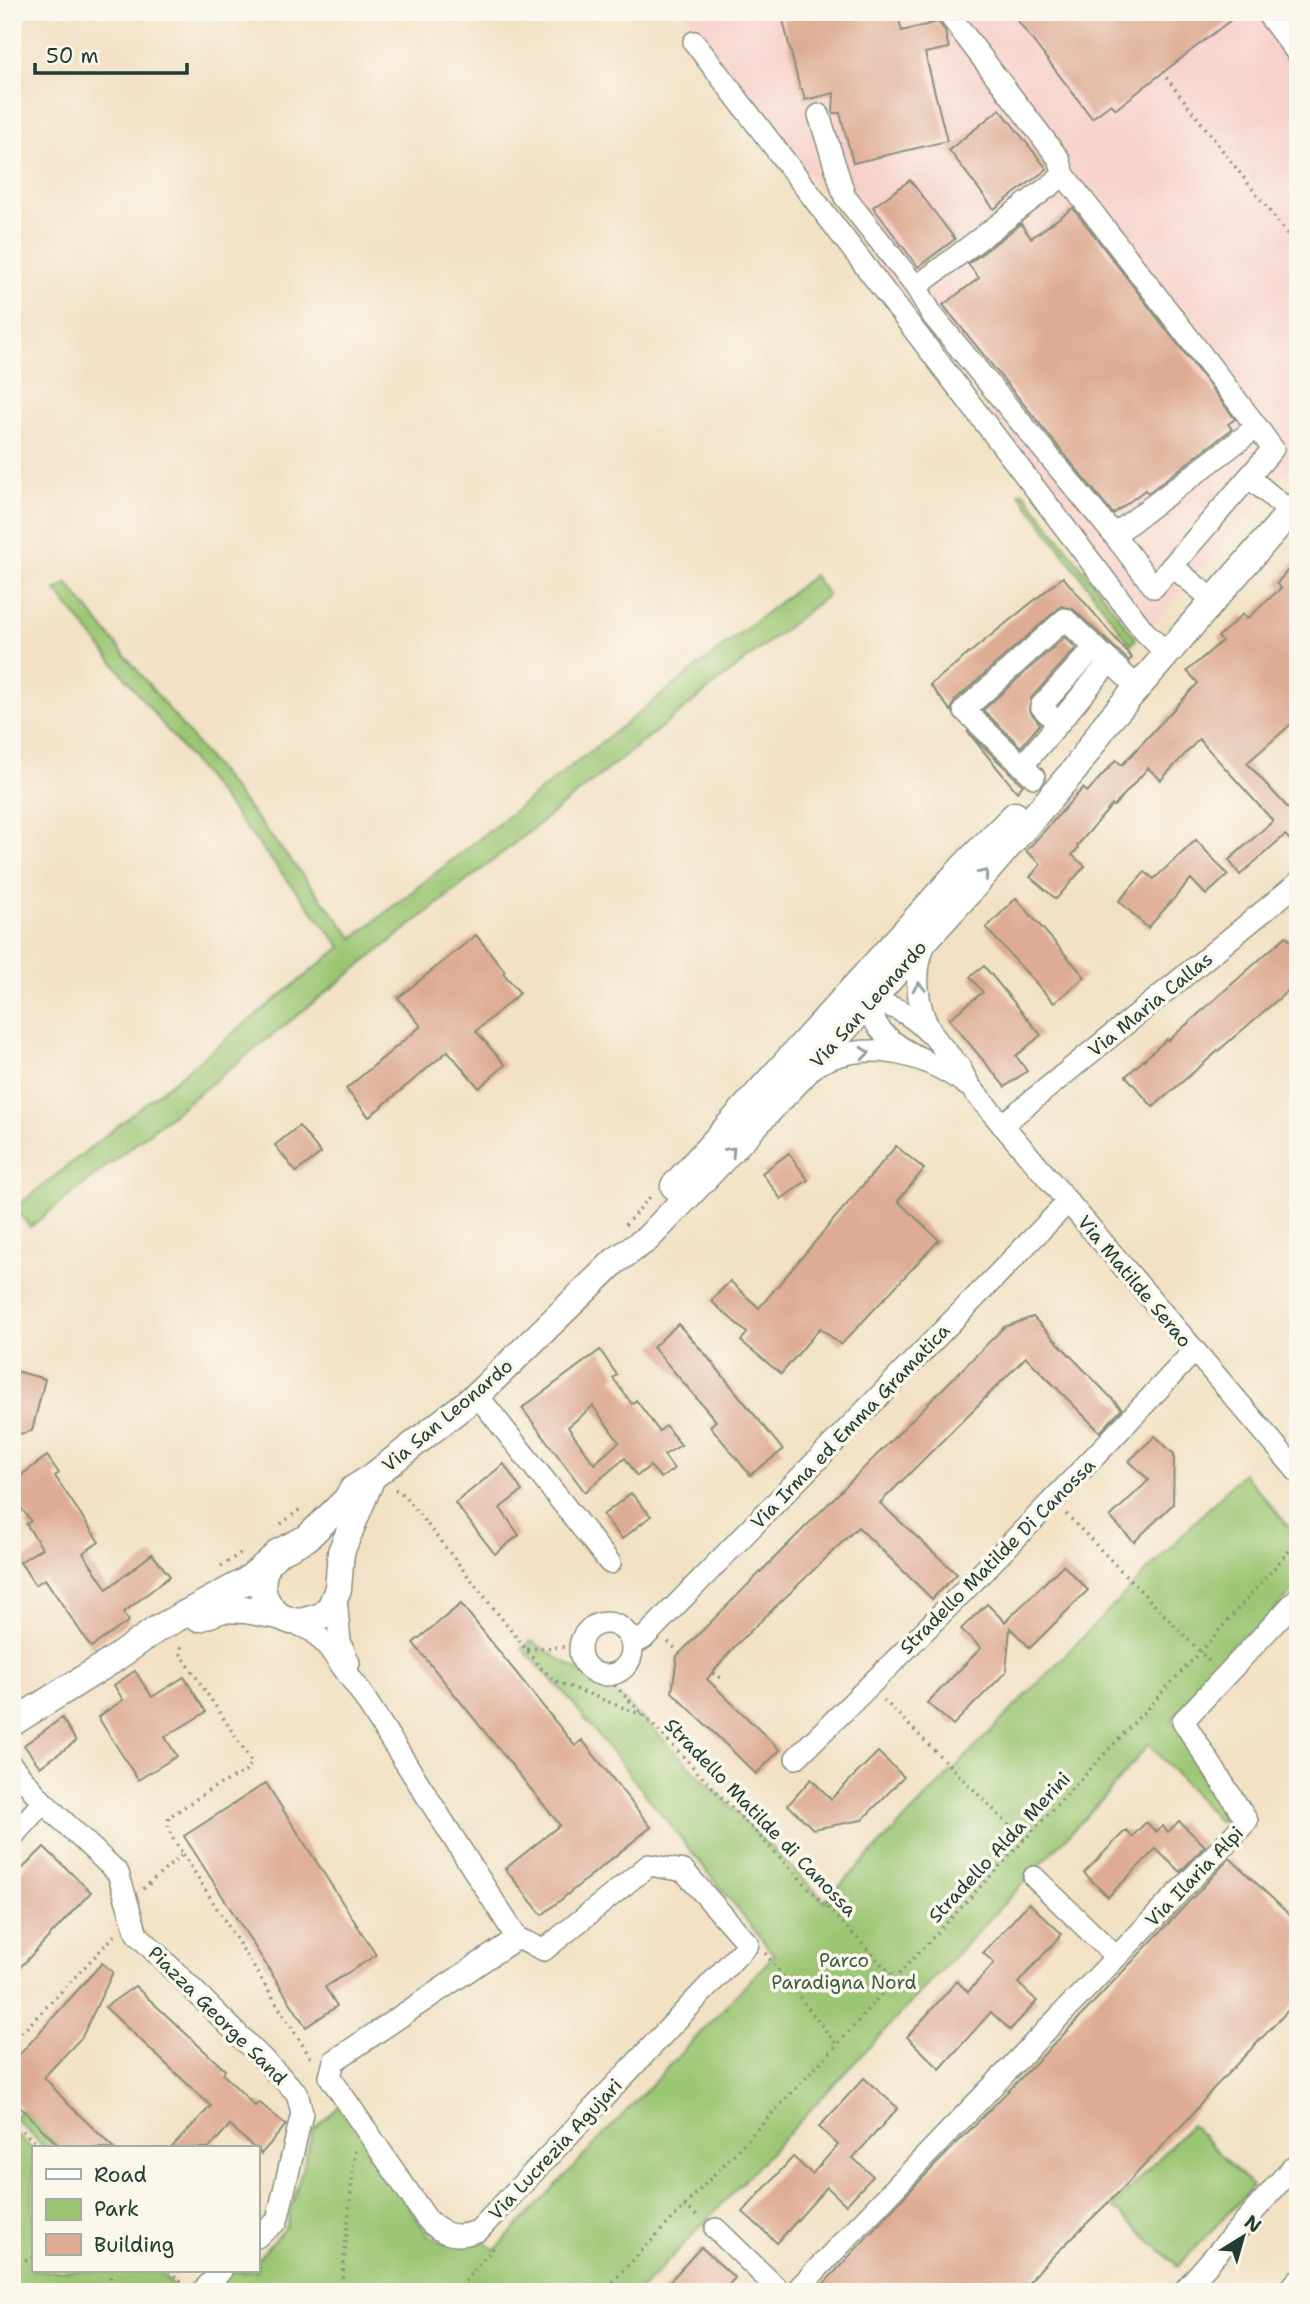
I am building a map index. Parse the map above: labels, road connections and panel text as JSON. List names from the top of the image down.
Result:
{
  "streets": {
    "main road": ["Via San Leonardo"],
    "street": [
      "Via Maria Callas",
      "Via Matilde Serao",
      "Via Irma ed Emma Gramatica",
      "Stradello Matilde Di Canossa",
      "Via Ilaria Alpi",
      "Piazza George Sand",
      "Via Lucrezia Agujari"
    ],
    "path": ["Stradello Matilde di Canossa", "Stradello Alda Merini"]
  },
  "crossings": [
    ["Via San Leonardo", "Via Matilde Serao"],
    ["Via Maria Callas", "Via Matilde Serao"],
    ["Via Matilde Serao", "Via Irma ed Emma Gramatica"],
    ["Via Matilde Serao", "Stradello Matilde Di Canossa"],
    ["Via Irma ed Emma Gramatica", "Stradello Matilde di Canossa"],
    ["Stradello Matilde di Canossa", "Stradello Alda Merini"]
  ],
  "parks": ["Parco Paradigna Nord"],
  "legend": ["Road", "Park", "Building"],
  "scale_bar": "50 m",
  "north": "top right"
}
